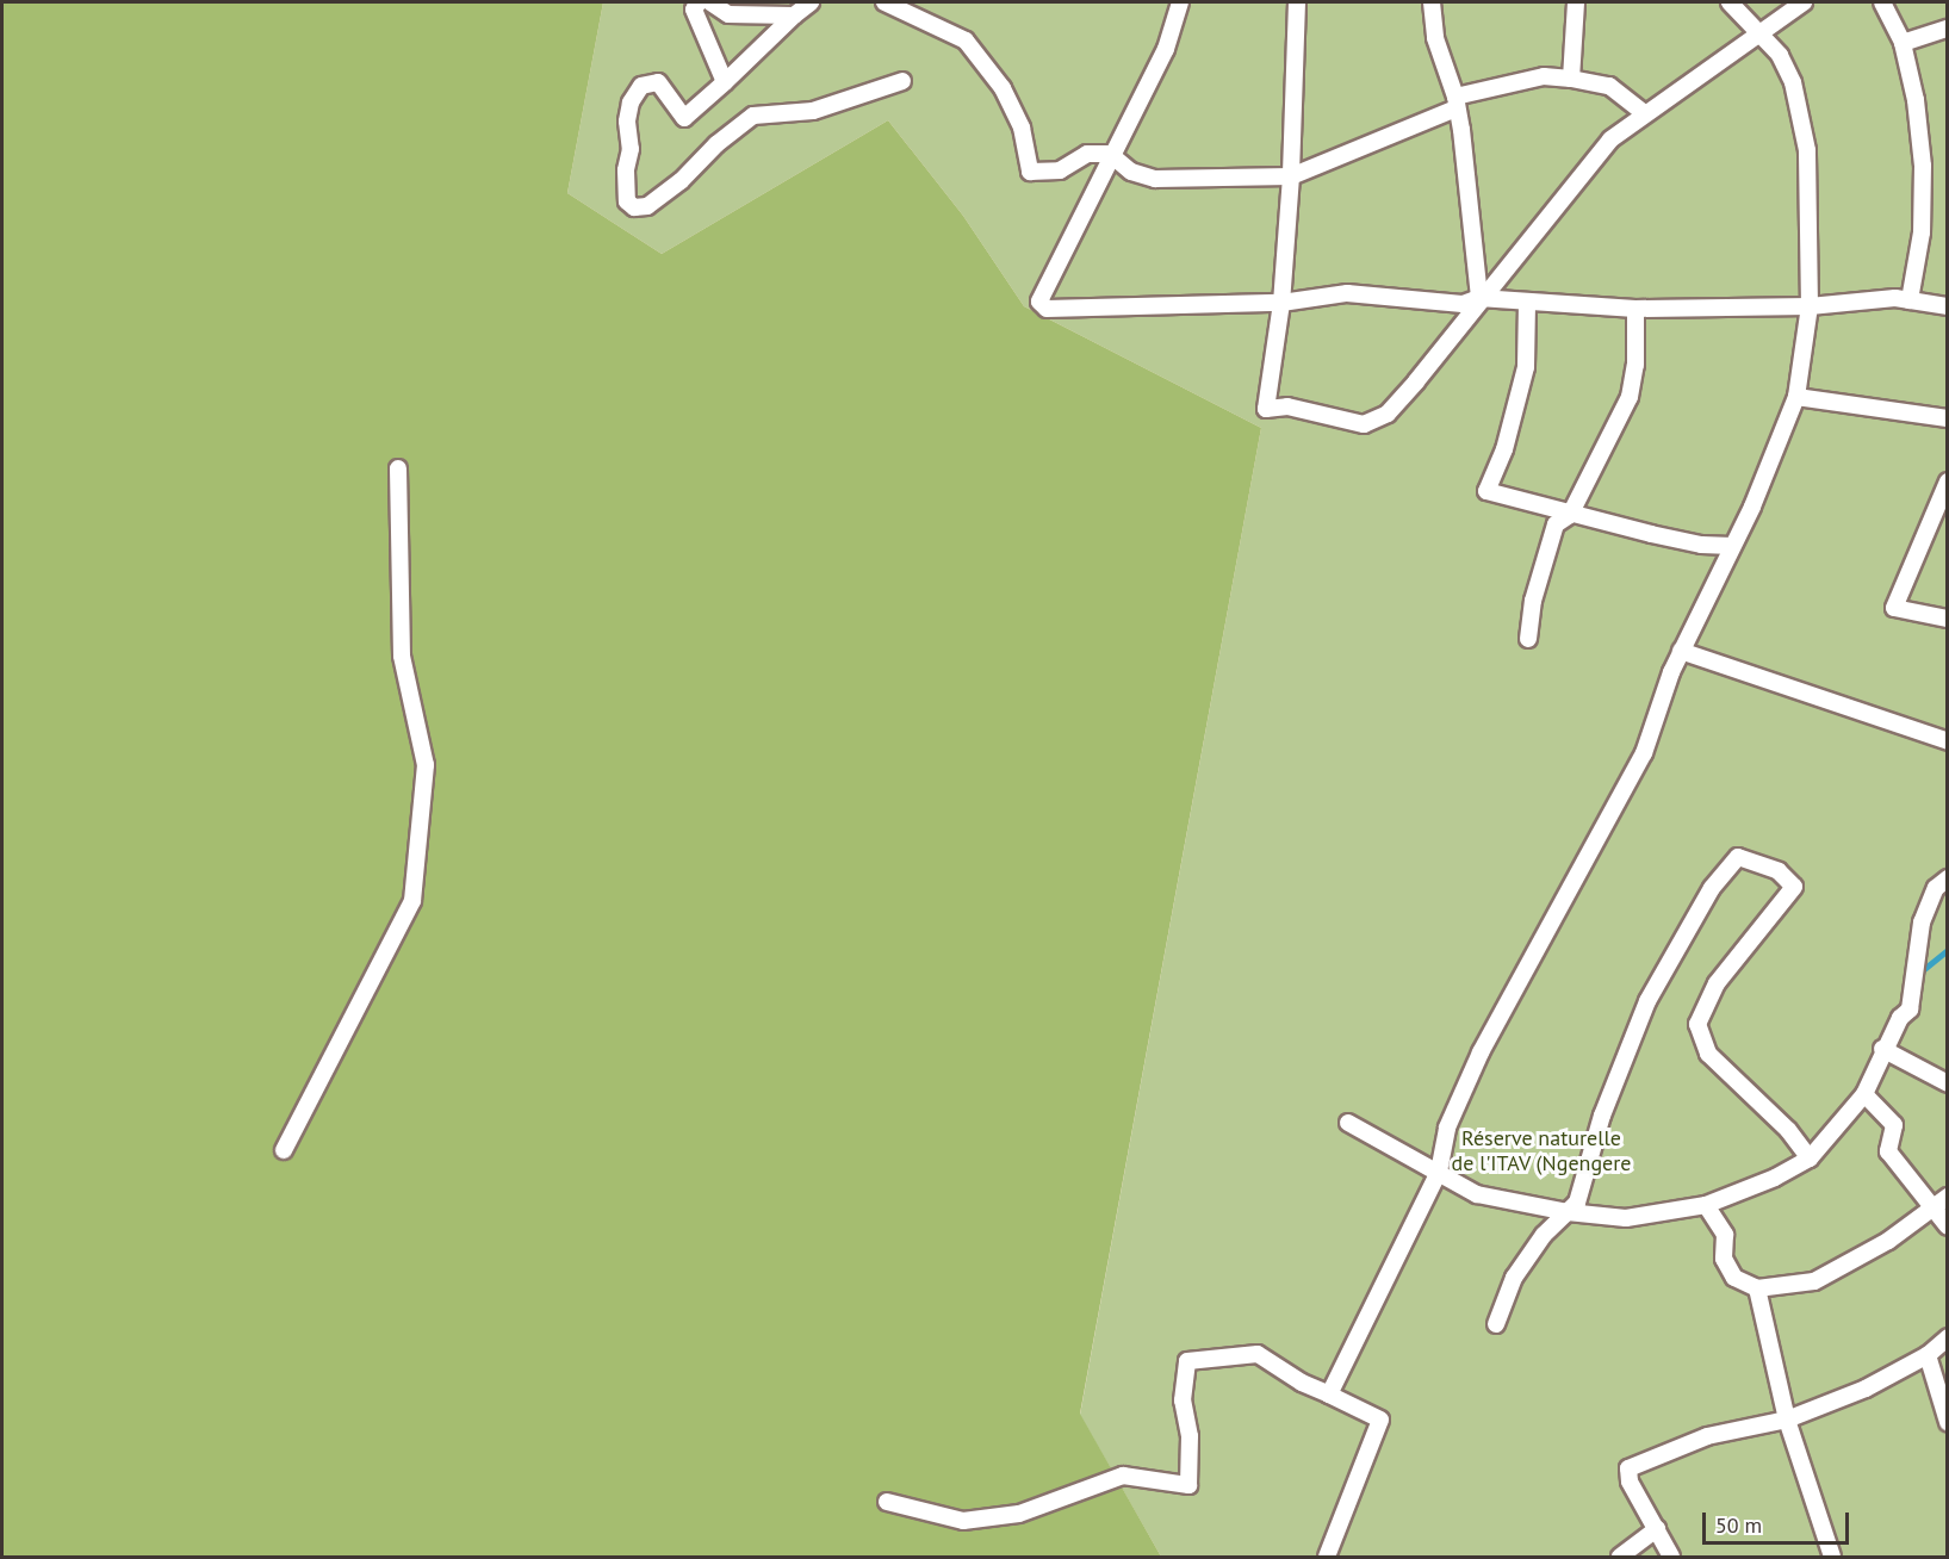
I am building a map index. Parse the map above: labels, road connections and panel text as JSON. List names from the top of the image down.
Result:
{
  "parks": ["Réserve naturelle de l'ITAV (Ngengere"],
  "scale_bar": "50 m"
}
